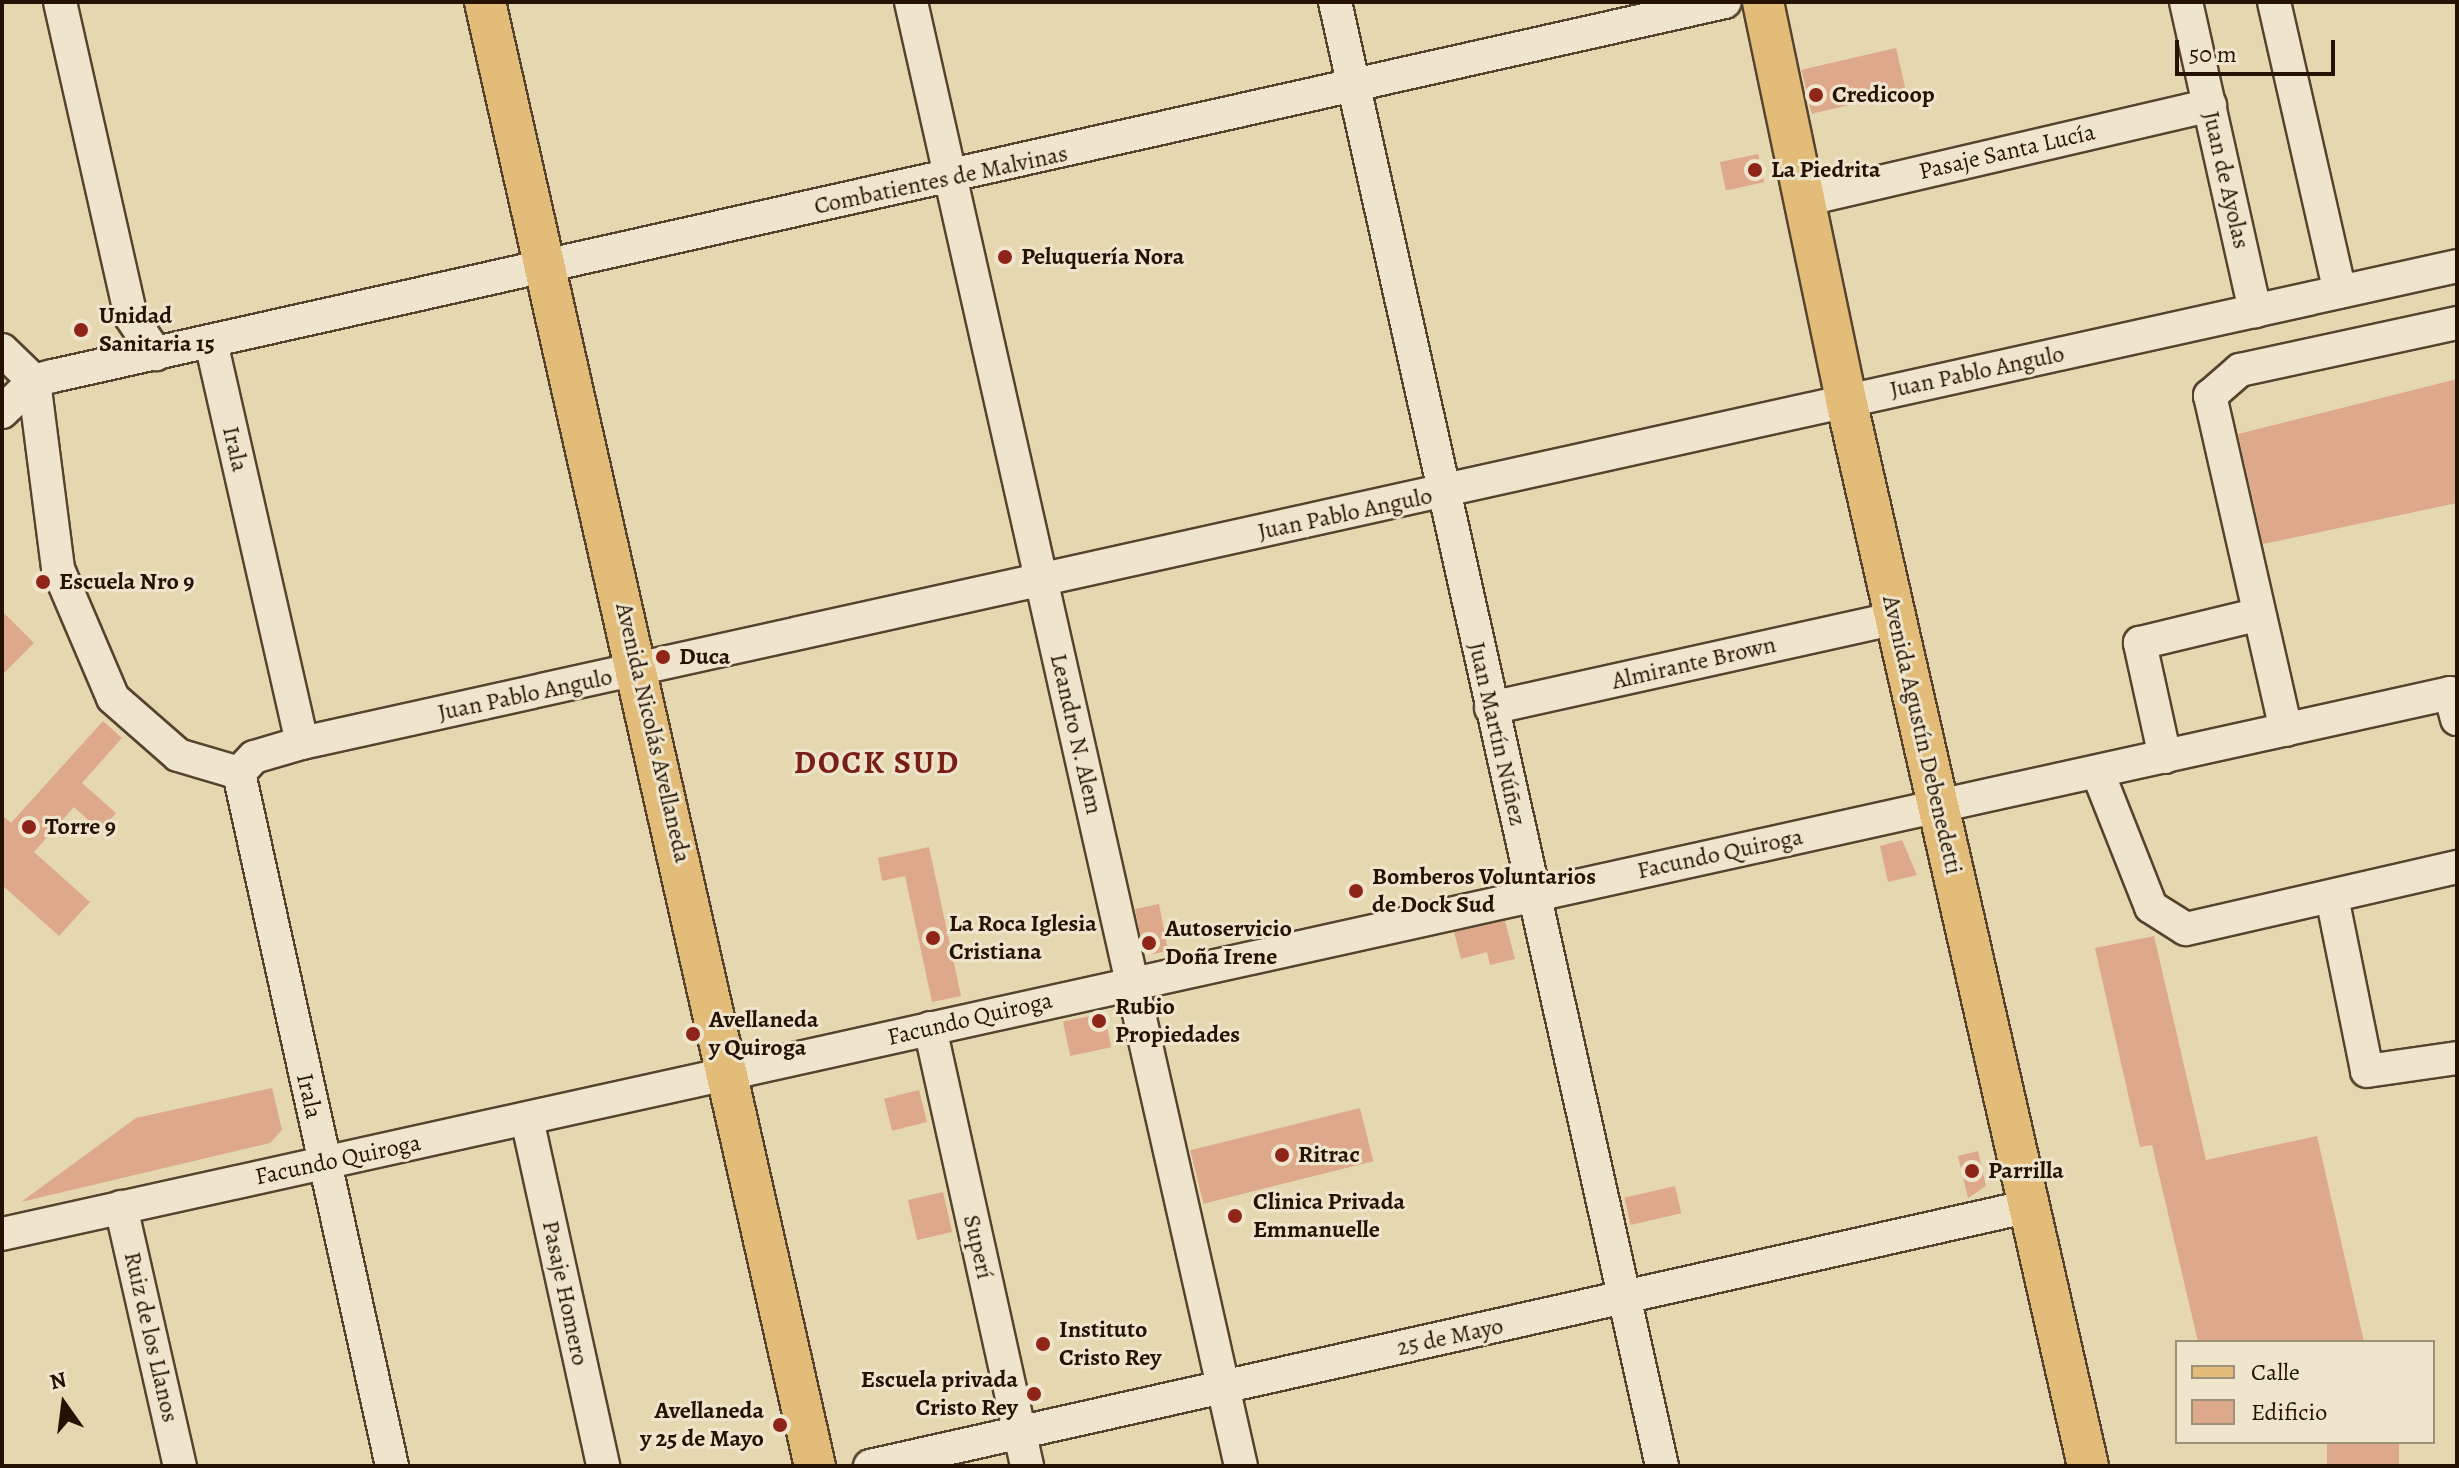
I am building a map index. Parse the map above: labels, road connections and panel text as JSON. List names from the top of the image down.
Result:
{
  "streets": {
    "main road": ["Avenida Nicolás Avellaneda", "Avenida Agustín Debenedetti"],
    "street": [
      "Pasaje Santa Lucía",
      "Combatientes de Malvinas",
      "Juan de Ayolas",
      "Juan Pablo Angulo",
      "Irala",
      "Almirante Brown",
      "Leandro N. Alem",
      "Juan Martín Núñez",
      "Facundo Quiroga",
      "Superí",
      "Pasaje Homero",
      "Ruiz de los Llanos",
      "25 de Mayo"
    ]
  },
  "crossings": [
    ["Pasaje Santa Lucía", "Juan de Ayolas"],
    ["Pasaje Santa Lucía", "Avenida Agustín Debenedetti"],
    ["Combatientes de Malvinas", "Irala"],
    ["Combatientes de Malvinas", "Avenida Nicolás Avellaneda"],
    ["Combatientes de Malvinas", "Leandro N. Alem"],
    ["Combatientes de Malvinas", "Juan Martín Núñez"],
    ["Juan de Ayolas", "Juan Pablo Angulo"],
    ["Juan Pablo Angulo", "Irala"],
    ["Juan Pablo Angulo", "Avenida Nicolás Avellaneda"],
    ["Juan Pablo Angulo", "Leandro N. Alem"],
    ["Juan Pablo Angulo", "Juan Martín Núñez"],
    ["Juan Pablo Angulo", "Avenida Agustín Debenedetti"],
    ["Irala", "Facundo Quiroga"],
    ["Almirante Brown", "Juan Martín Núñez"],
    ["Almirante Brown", "Avenida Agustín Debenedetti"],
    ["Avenida Nicolás Avellaneda", "Facundo Quiroga"],
    ["Leandro N. Alem", "Facundo Quiroga"],
    ["Leandro N. Alem", "25 de Mayo"],
    ["Juan Martín Núñez", "Facundo Quiroga"],
    ["Juan Martín Núñez", "25 de Mayo"],
    ["Avenida Agustín Debenedetti", "Facundo Quiroga"],
    ["Avenida Agustín Debenedetti", "25 de Mayo"],
    ["Facundo Quiroga", "Superí"],
    ["Facundo Quiroga", "Pasaje Homero"],
    ["Facundo Quiroga", "Ruiz de los Llanos"],
    ["Superí", "25 de Mayo"]
  ],
  "districts": ["DOCK SUD"],
  "places": [
    "Credicoop",
    "La Piedrita",
    "Peluquería Nora",
    "Unidad Sanitaria 15",
    "Escuela Nro 9",
    "Duca",
    "Torre 9",
    "Bomberos Voluntarios de Dock Sud",
    "La Roca Iglesia Cristiana",
    "Autoservicio Doña Irene",
    "Rubio Propiedades",
    "Avellaneda y Quiroga",
    "Ritrac",
    "Parrilla",
    "Clinica Privada Emmanuelle",
    "Instituto Cristo Rey",
    "Escuela privada Cristo Rey",
    "Avellaneda y 25 de Mayo"
  ],
  "legend": ["Calle", "Edificio"],
  "scale_bar": "50 m",
  "north": "top"
}
